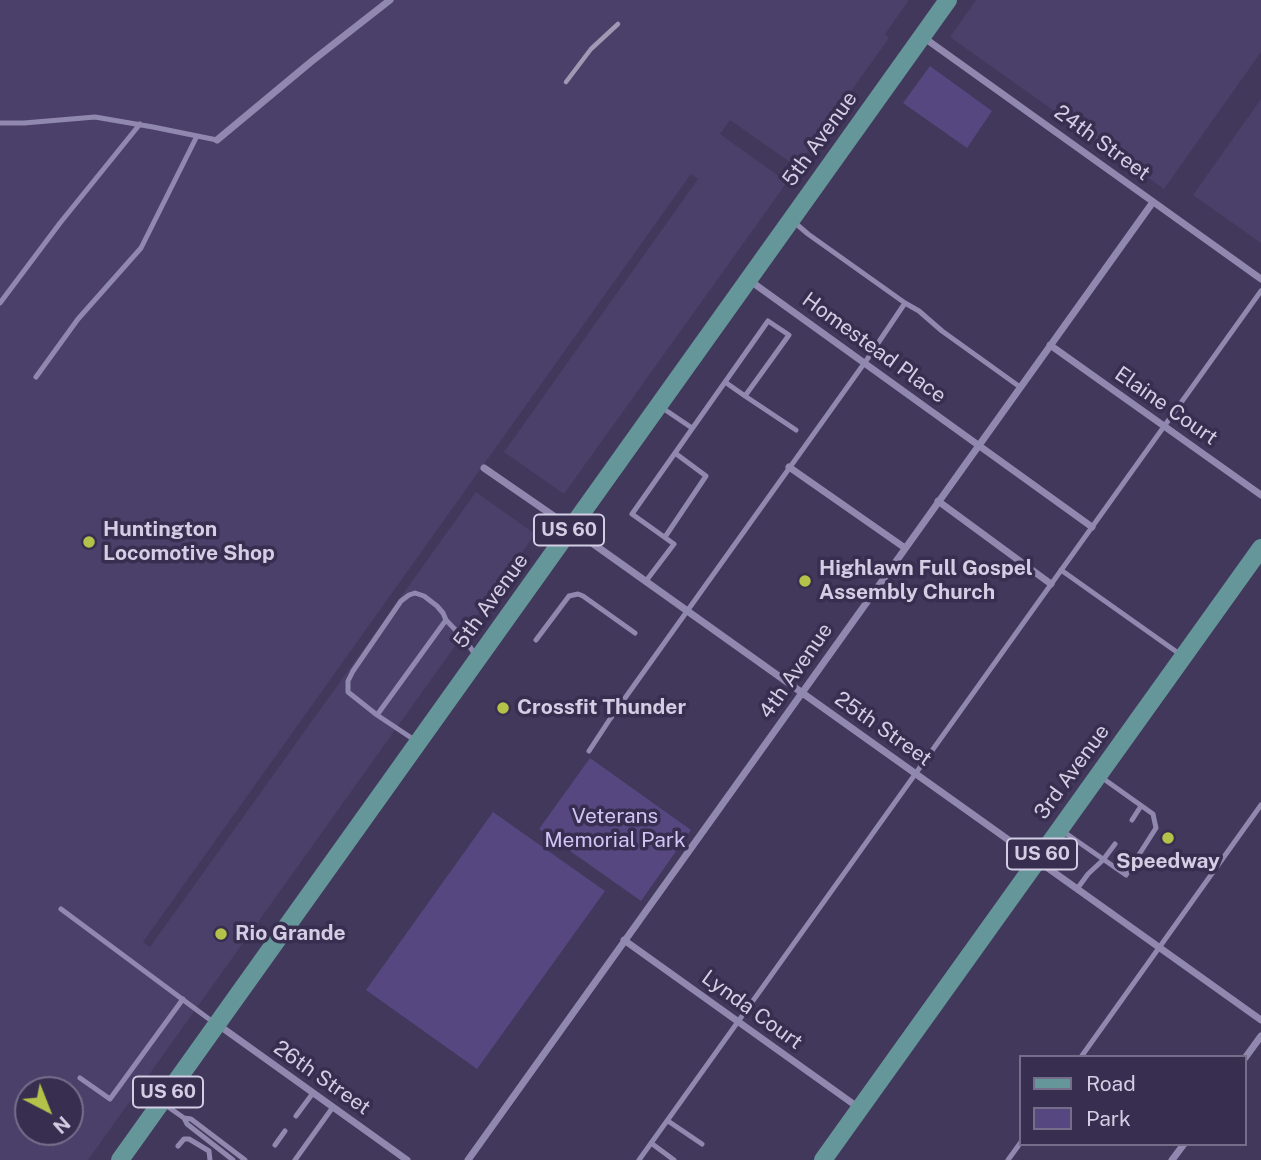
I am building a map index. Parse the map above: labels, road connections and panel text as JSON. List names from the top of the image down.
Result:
{
  "streets": {
    "main road": ["5th Avenue", "US 60", "3rd Avenue"],
    "street": [
      "24th Street",
      "Homestead Place",
      "Elaine Court",
      "4th Avenue",
      "25th Street",
      "Lynda Court",
      "26th Street"
    ]
  },
  "crossings": [
    ["5th Avenue", "24th Street"],
    ["5th Avenue", "Homestead Place"],
    ["5th Avenue", "25th Street"],
    ["5th Avenue", "26th Street"],
    ["24th Street", "4th Avenue"],
    ["Homestead Place", "4th Avenue"],
    ["Elaine Court", "4th Avenue"],
    ["4th Avenue", "25th Street"],
    ["4th Avenue", "Lynda Court"],
    ["25th Street", "3rd Avenue"],
    ["3rd Avenue", "Lynda Court"]
  ],
  "parks": ["Veterans Memorial Park"],
  "places": [
    "Huntington Locomotive Shop",
    "Highlawn Full Gospel Assembly Church",
    "Crossfit Thunder",
    "Speedway",
    "Rio Grande"
  ],
  "legend": ["Road", "Park"],
  "north": "bottom right"
}
